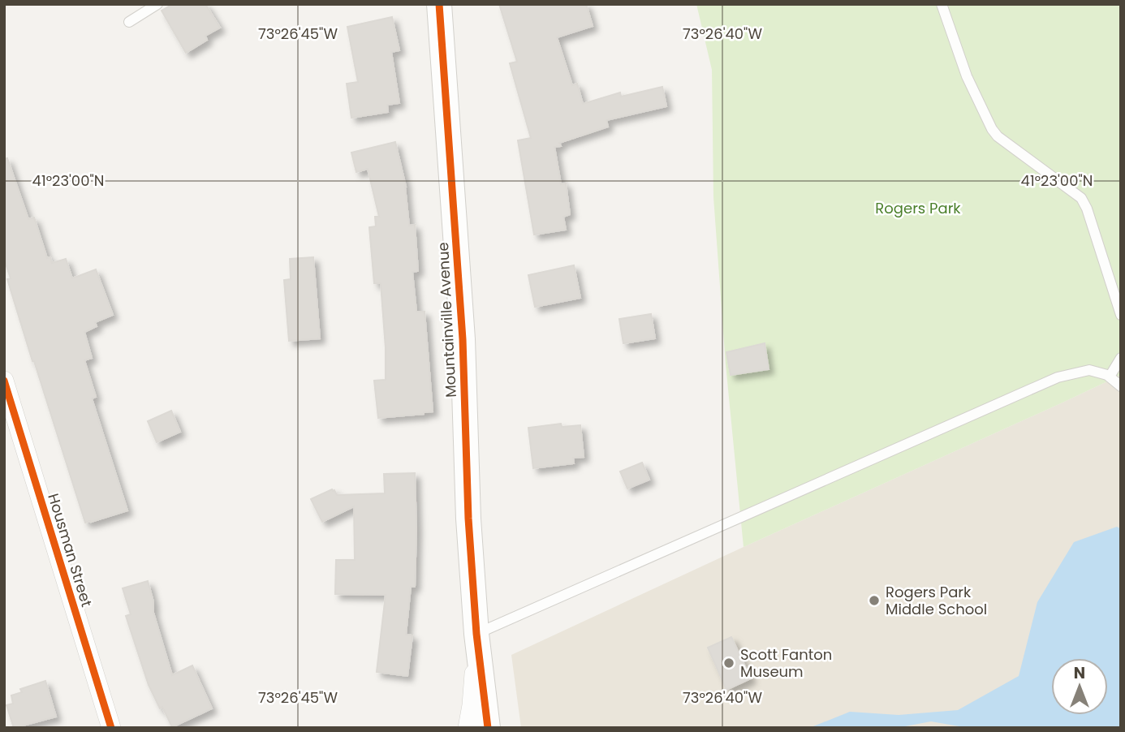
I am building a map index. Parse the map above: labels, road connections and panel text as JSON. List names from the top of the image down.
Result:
{
  "streets": {
    "street": ["Mountainville Avenue", "Housman Street"]
  },
  "parks": ["Rogers Park"],
  "places": ["Rogers Park Middle School", "Scott Fanton Museum"],
  "north": "top",
  "coordinates": ["73°26'45\"W", "73°26'40\"W", "41°23'00\"N"]
}
